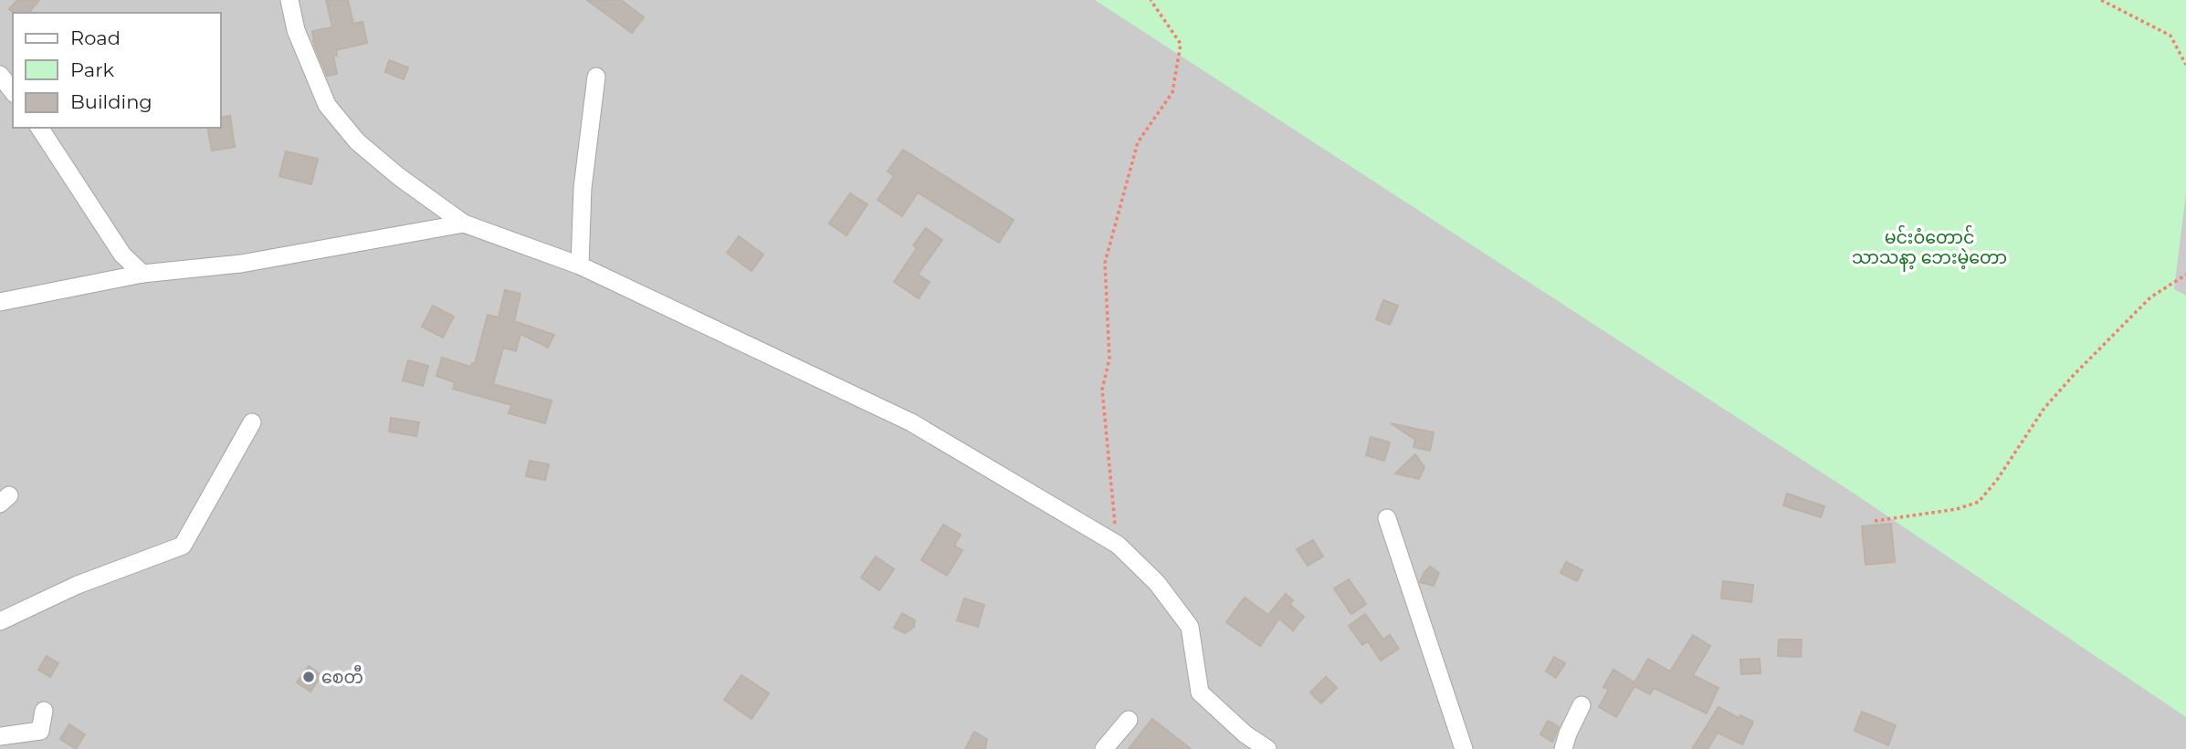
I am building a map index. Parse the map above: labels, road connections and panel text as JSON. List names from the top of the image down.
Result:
{
  "parks": ["မင်းဝံတောင် သာသနာ့ ‌ဘေးမဲ့တော"],
  "places": ["စေတီ"],
  "legend": ["Road", "Park", "Building"]
}
